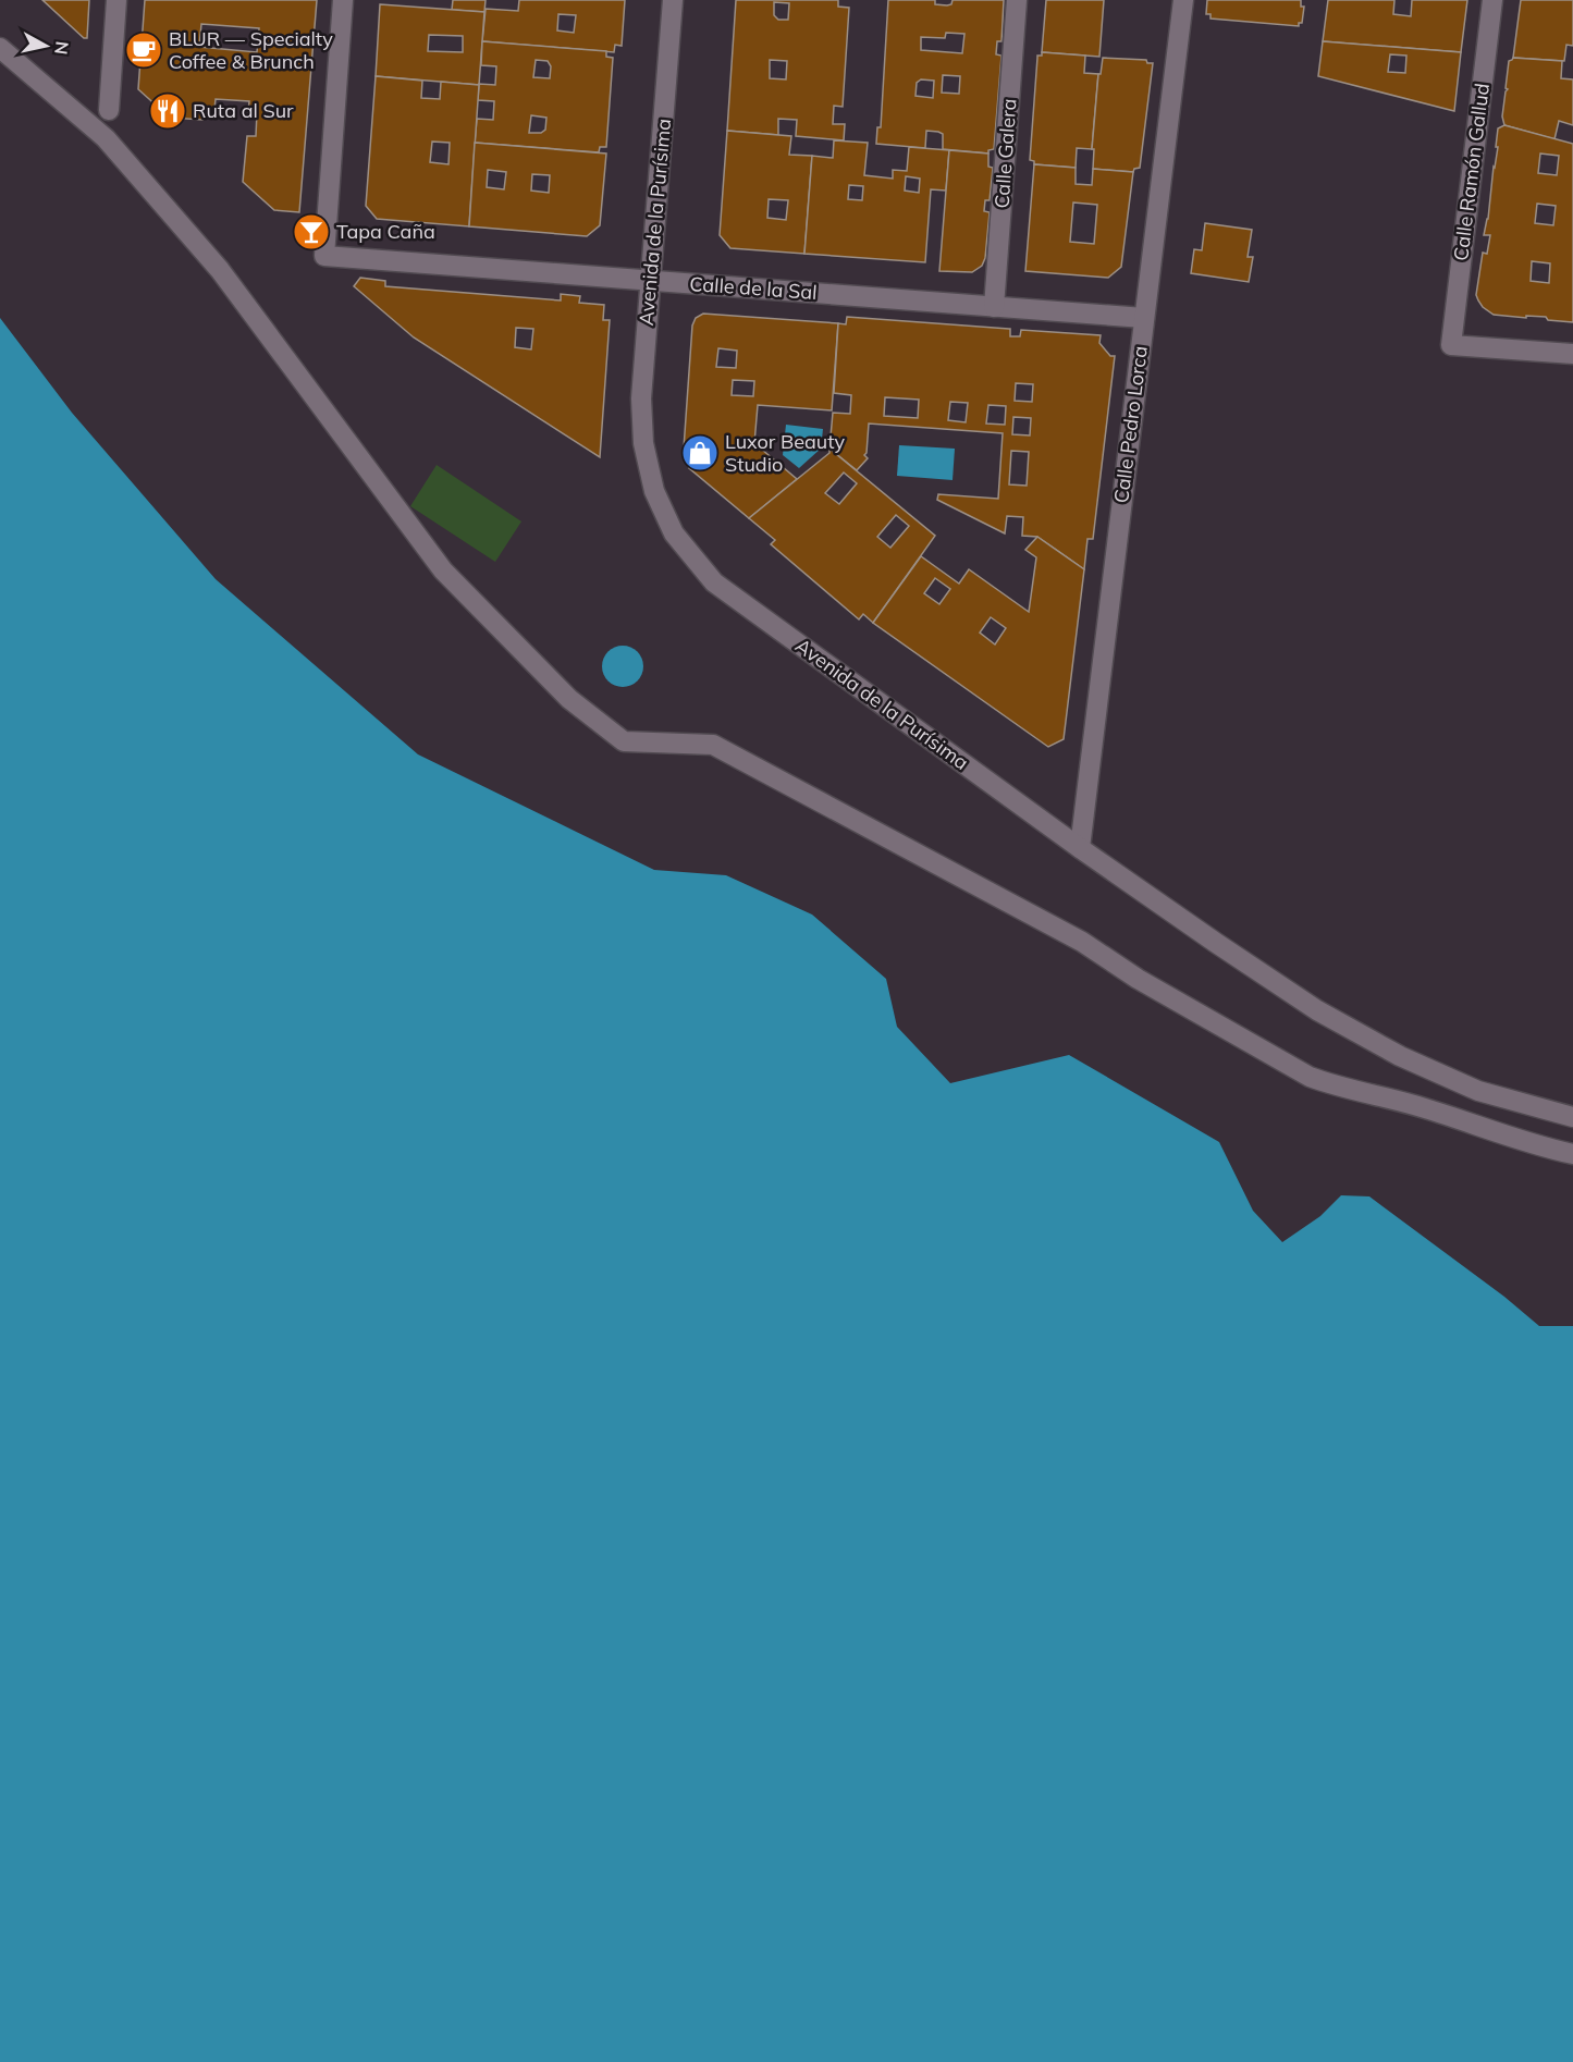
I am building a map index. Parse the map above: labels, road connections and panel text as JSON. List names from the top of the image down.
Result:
{
  "streets": {
    "street": [
      "Calle Galera",
      "Calle Ramón Gallud",
      "Avenida de la Purísima",
      "Calle de la Sal",
      "Calle Pedro Lorca"
    ]
  },
  "crossings": [
    ["Calle Galera", "Calle de la Sal"],
    ["Avenida de la Purísima", "Calle de la Sal"],
    ["Avenida de la Purísima", "Calle Pedro Lorca"],
    ["Calle de la Sal", "Calle Pedro Lorca"]
  ],
  "places": {
    "cafe": ["BLUR — Specialty Coffee & Brunch"],
    "restaurant": ["Ruta al Sur"],
    "bar": ["Tapa Caña"],
    "shop": ["Luxor Beauty Studio"]
  },
  "north": "right"
}
